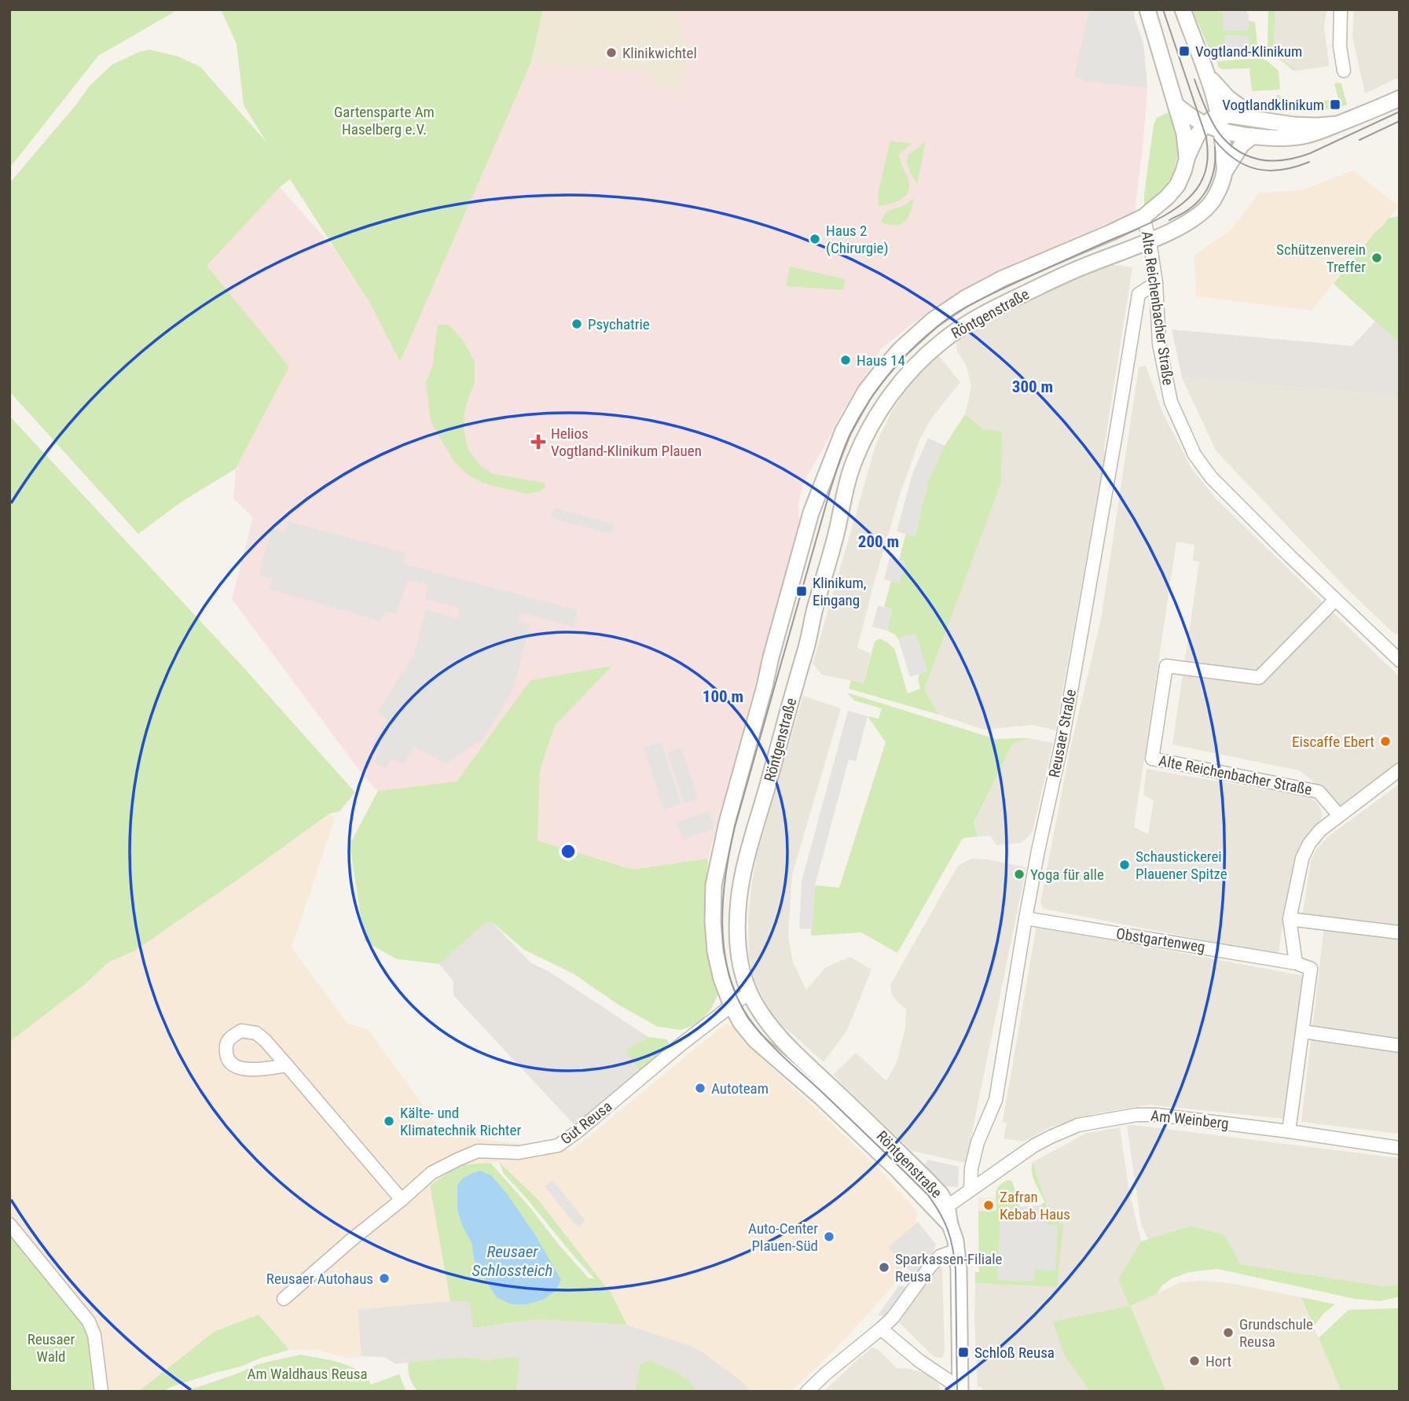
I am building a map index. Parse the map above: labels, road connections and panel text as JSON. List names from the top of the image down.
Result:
{
  "streets": {
    "street": [
      "Alte Reichenbacher Straße",
      "Röntgenstraße",
      "Reusaer Straße",
      "Obstgartenweg",
      "Am Weinberg",
      "Gut Reusa"
    ]
  },
  "crossings": [
    ["Alte Reichenbacher Straße", "Röntgenstraße"],
    ["Alte Reichenbacher Straße", "Reusaer Straße"],
    ["Röntgenstraße", "Am Weinberg"],
    ["Röntgenstraße", "Gut Reusa"],
    ["Reusaer Straße", "Obstgartenweg"],
    ["Reusaer Straße", "Am Weinberg"]
  ],
  "water": ["Reusaer Schlossteich"],
  "parks": ["Gartensparte Am Haselberg e.V.", "Reusaer Wald", "Am Waldhaus Reusa"],
  "places": {
    "transit": [
      "Vogtland-Klinikum",
      "Vogtlandklinikum",
      "Klinikum, Eingang",
      "Schloß Reusa"
    ],
    "other": [
      "Klinikwichtel",
      "Haus 2 (Chirurgie)",
      "Schützenverein Treffer",
      "Psychatrie",
      "Haus 14",
      "Eiscaffe Ebert",
      "Schaustickerei Plauener Spitze",
      "Yoga für alle",
      "Autoteam",
      "Kälte- und Klimatechnik Richter",
      "Zafran Kebab Haus",
      "Auto-Center Plauen-Süd",
      "Sparkassen-Filiale Reusa",
      "Reusaer Autohaus",
      "Grundschule Reusa",
      "Hort"
    ],
    "health": ["Helios Vogtland-Klinikum Plauen"]
  },
  "rings": ["300 m", "200 m", "100 m"]
}
